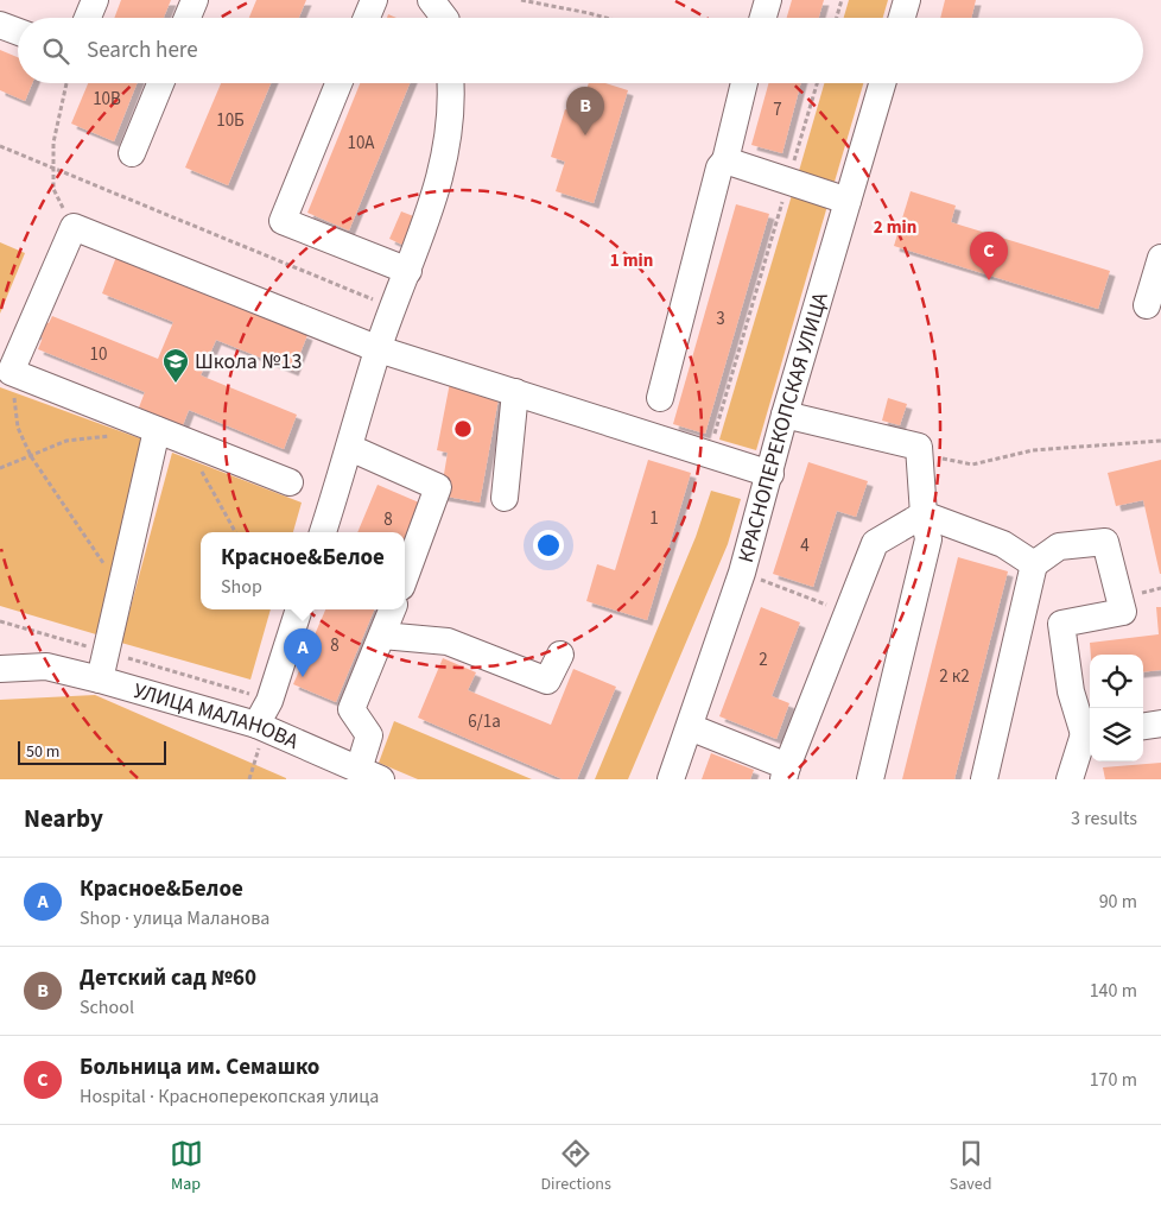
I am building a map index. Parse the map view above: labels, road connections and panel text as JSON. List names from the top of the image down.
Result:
{
  "streets": {
    "street": ["КРАСНОПЕРЕКОПСКАЯ УЛИЦА", "УЛИЦА МАЛАНОВА"]
  },
  "places": {
    "school or university": ["Школа №13"]
  },
  "house_numbers": [
    "10В",
    "7",
    "10Б",
    "10А",
    "3",
    "10",
    "1",
    "8",
    "4",
    "8",
    "2",
    "2 к2",
    "6/1а"
  ],
  "scale_bar": "50 m",
  "page": {
    "search": "Search here",
    "pins": ["B", "C", "A"],
    "popup": ["Красное&Белое", "Shop"],
    "scale": "50 m",
    "heading": ["Nearby", "3 results"],
    "list": [
      {
        "mark": "A",
        "name": "Красное&Белое",
        "note": "Shop · улица Маланова",
        "value": "90 m"
      },
      {
        "mark": "B",
        "name": "Детский сад №60",
        "note": "School",
        "value": "140 m"
      },
      {
        "mark": "C",
        "name": "Больница им. Семашко",
        "note": "Hospital · Красноперекопская улица",
        "value": "170 m"
      }
    ],
    "nav": ["Map", "Directions", "Saved"]
  },
  "rings": ["2 min", "1 min"]
}
